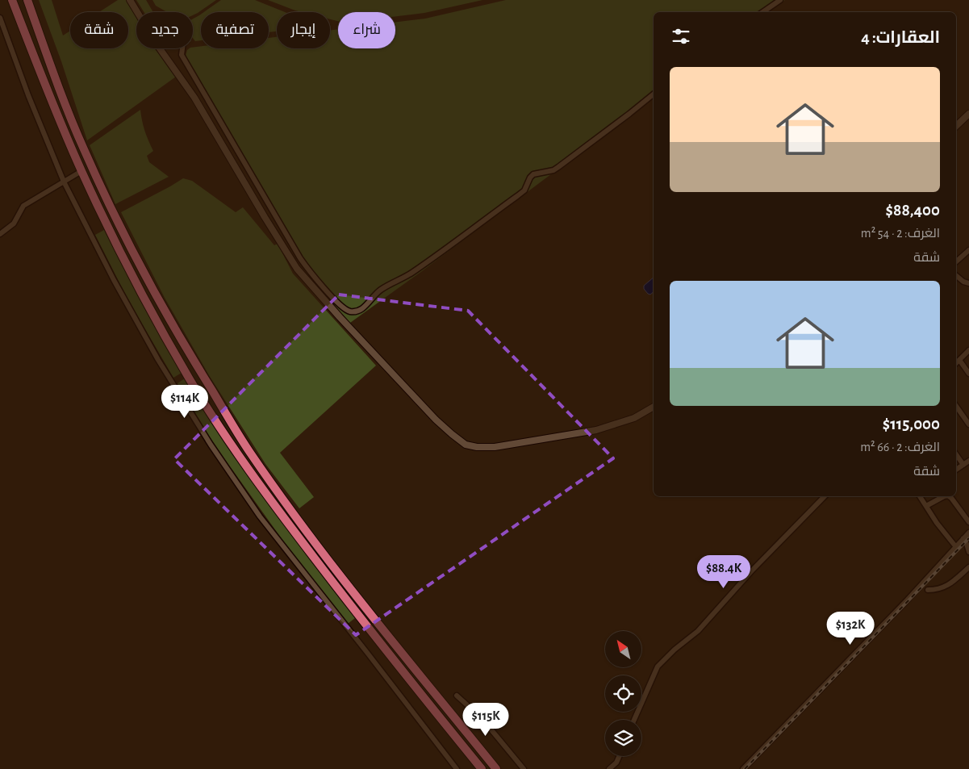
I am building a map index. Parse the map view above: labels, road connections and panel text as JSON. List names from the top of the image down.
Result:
{
  "north": "top left",
  "page": {
    "chip": [
      "شراء",
      "إيجار",
      "تصفية",
      "جديد",
      "شقة"
    ],
    "heading": "العقارات: 4",
    "list": [
      {
        "name": "$88,400",
        "note": "الغرف: 2 · 54 m² · شقة"
      },
      {
        "name": "$115,000",
        "note": "الغرف: 2 · 66 m² · شقة"
      }
    ],
    "price": [
      "$114K",
      "$88.4K",
      "$132K",
      "$115K"
    ]
  }
}
